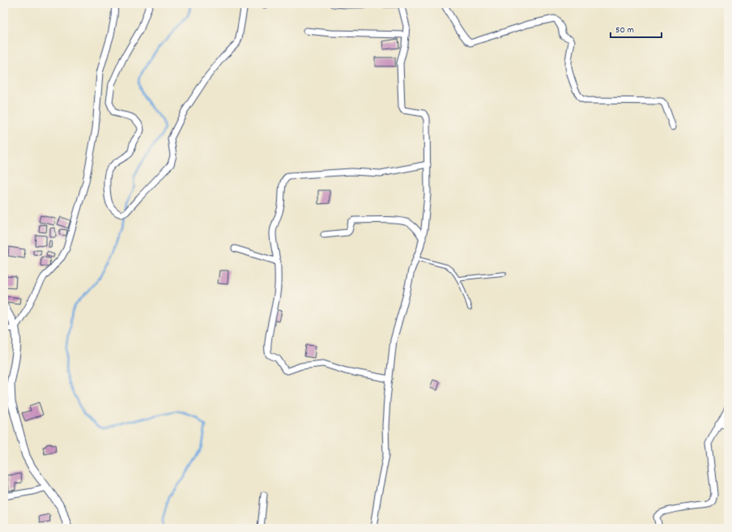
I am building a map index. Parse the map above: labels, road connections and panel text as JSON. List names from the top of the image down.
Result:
{
  "scale_bar": "50 m"
}
